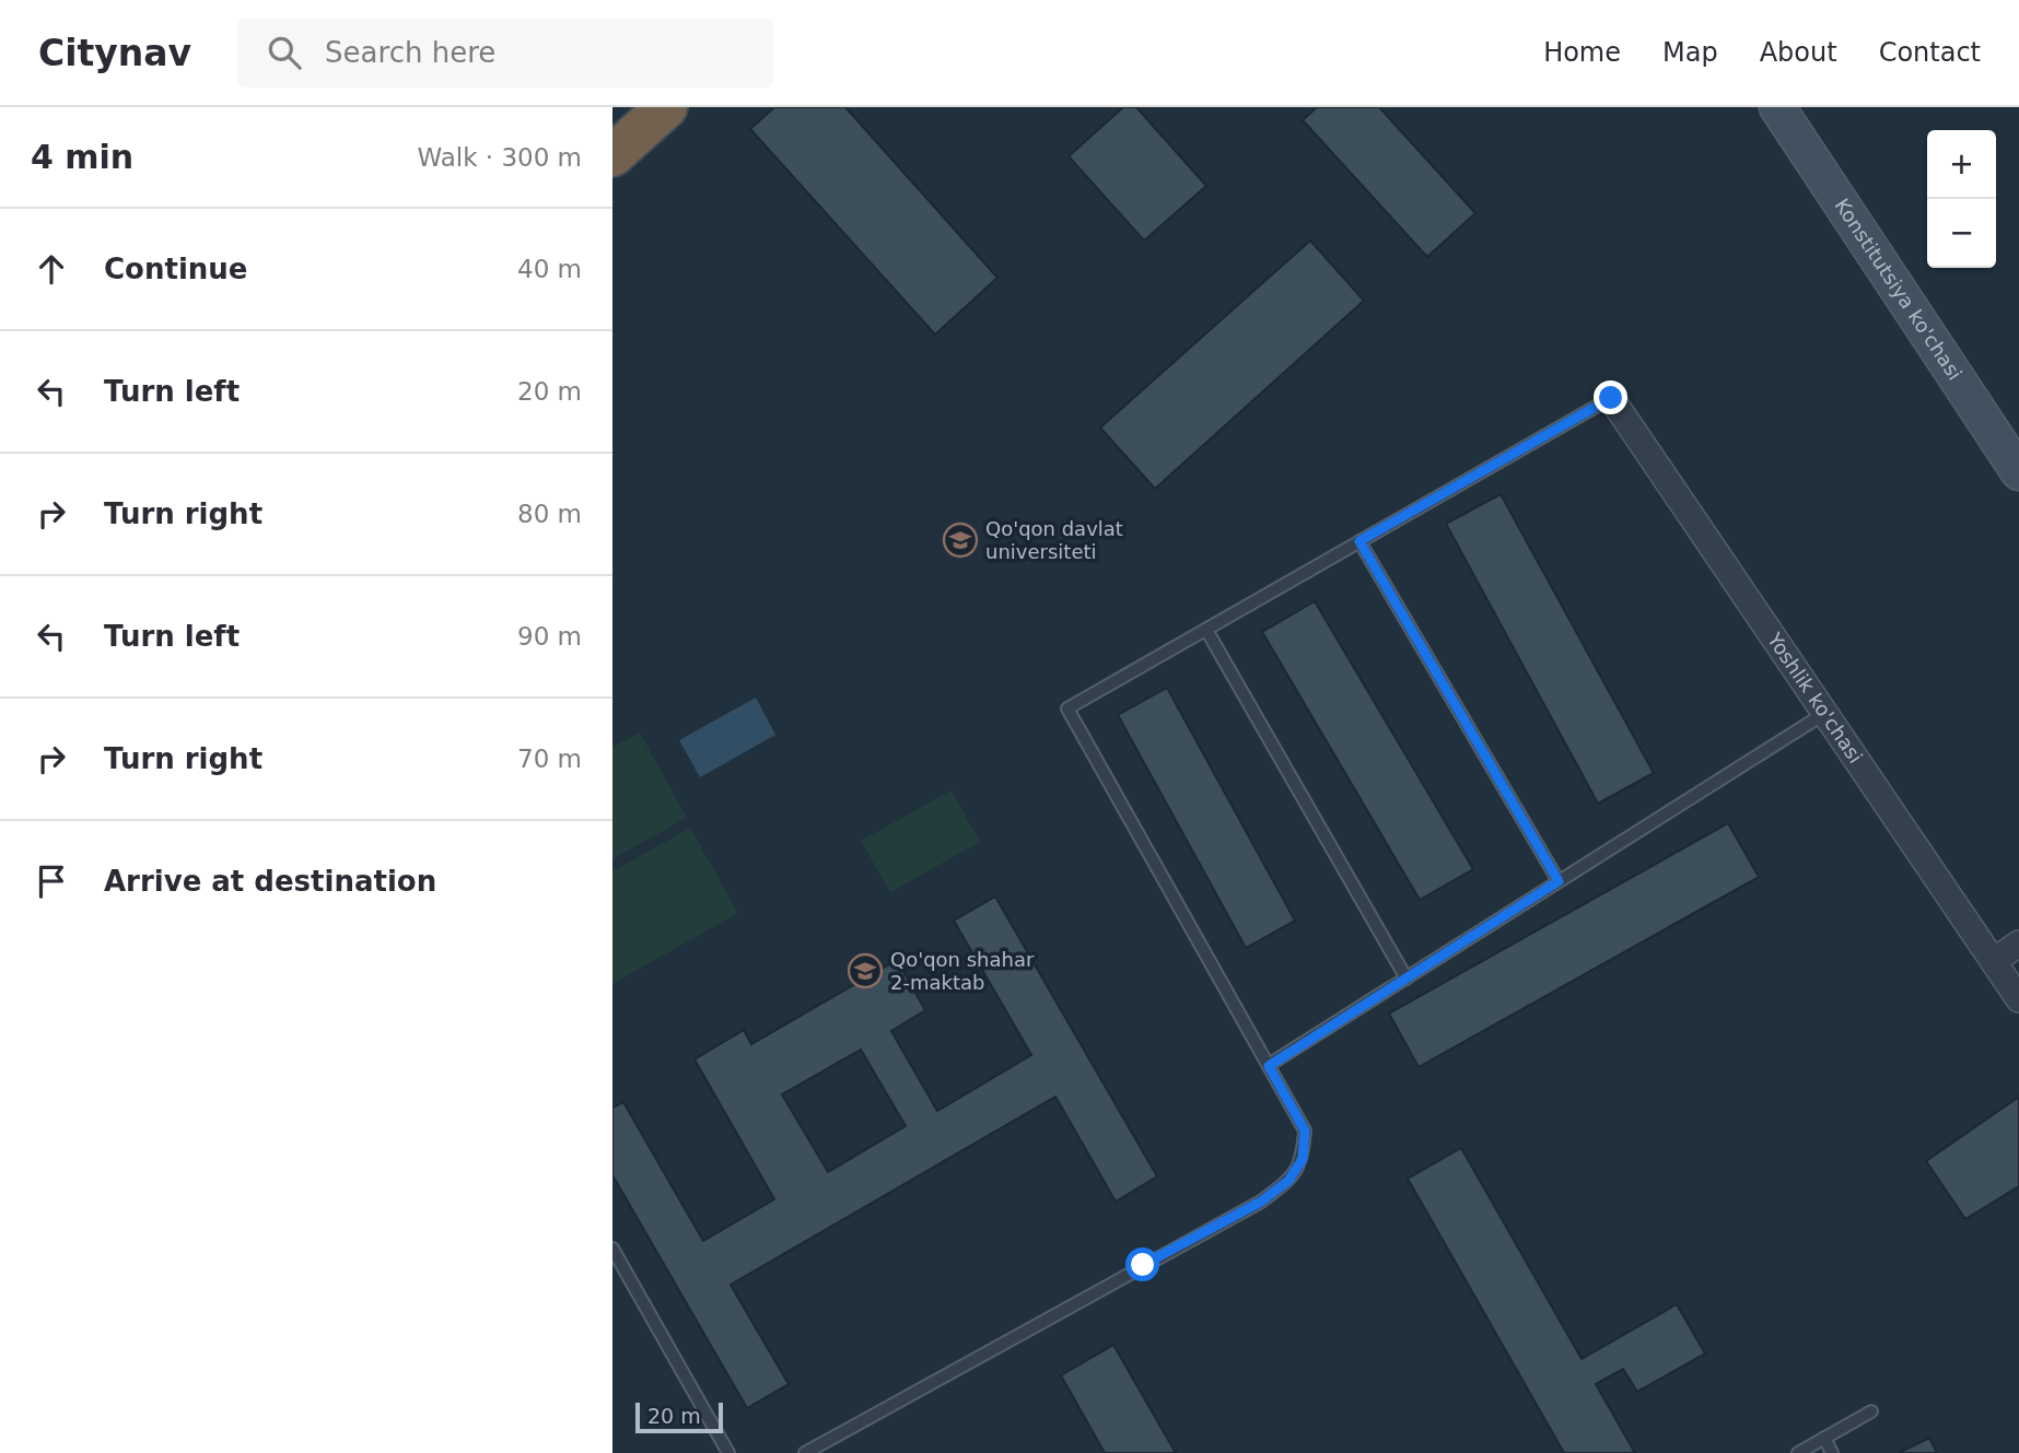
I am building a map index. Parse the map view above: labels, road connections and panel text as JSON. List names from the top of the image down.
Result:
{
  "streets": {
    "street": ["Konstitutsiya ko'chasi", "Yoshlik ko'chasi"]
  },
  "places": {
    "school or university": ["Qo'qon davlat universiteti", "Qo'qon shahar 2-maktab"]
  },
  "scale_bar": "20 m",
  "page": {
    "header": "Citynav",
    "search": "Search here",
    "nav": [
      "Home",
      "Map",
      "About",
      "Contact"
    ],
    "heading": ["4 min", "Walk · 300 m"],
    "map_buttons": ["+", "−"],
    "list": [
      ["Continue", "40 m"],
      ["Turn left", "20 m"],
      ["Turn right", "80 m"],
      ["Turn left", "90 m"],
      ["Turn right", "70 m"],
      "Arrive at destination"
    ],
    "scale": "20 m"
  }
}
